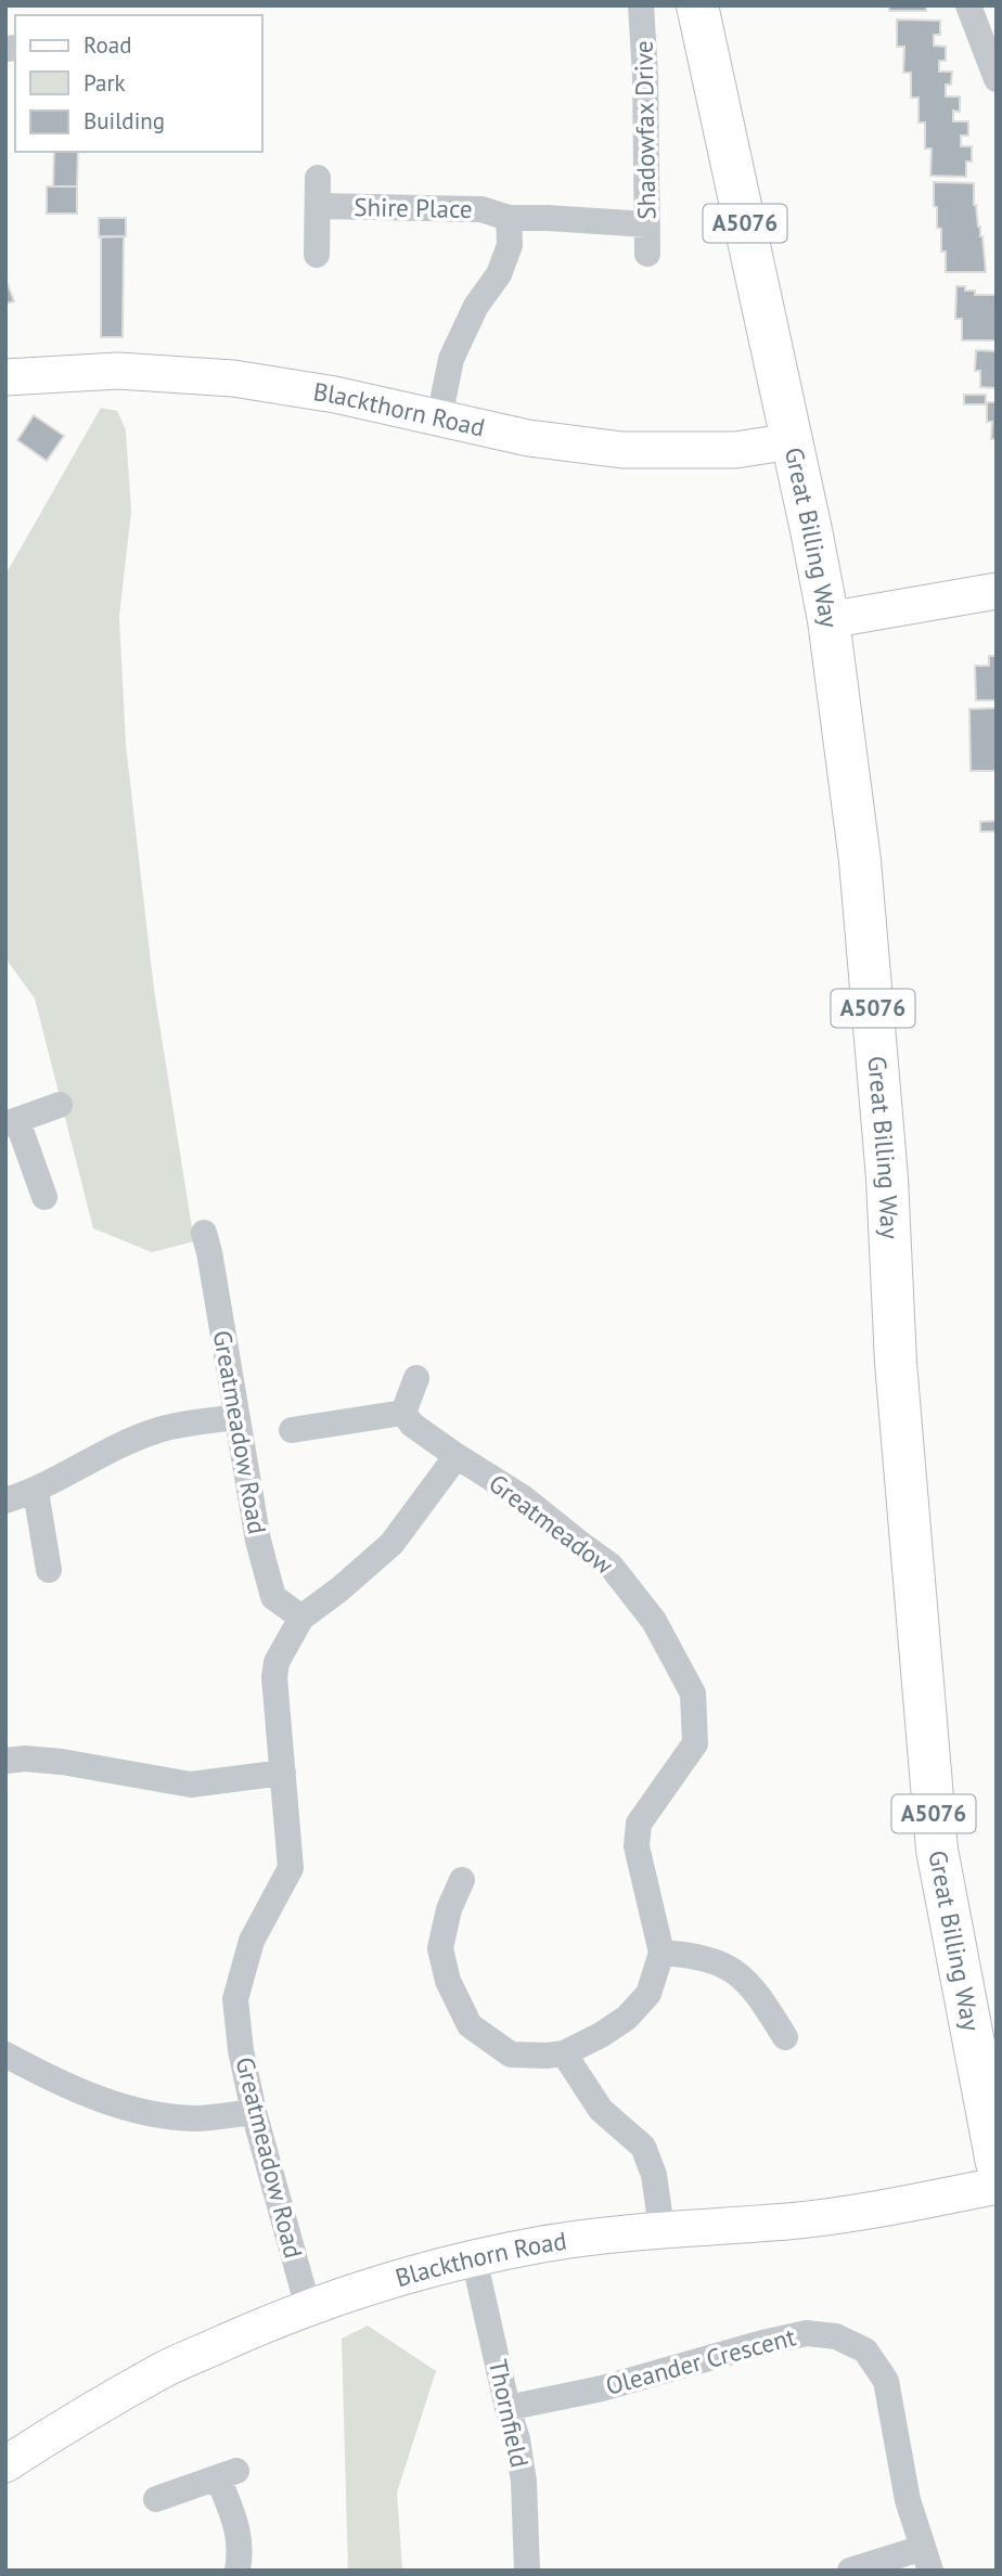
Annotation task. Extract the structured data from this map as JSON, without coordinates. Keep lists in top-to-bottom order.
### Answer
{
  "streets": {
    "main road": ["A5076", "Great Billing Way"],
    "street": [
      "Shadowfax Drive",
      "Shire Place",
      "Blackthorn Road",
      "Greatmeadow Road",
      "Greatmeadow",
      "Oleander Crescent",
      "Thornfield"
    ]
  },
  "crossings": [
    ["Shadowfax Drive", "Shire Place"],
    ["Shire Place", "Blackthorn Road"],
    ["Blackthorn Road", "Great Billing Way"],
    ["Blackthorn Road", "Greatmeadow Road"],
    ["Blackthorn Road", "Thornfield"],
    ["Greatmeadow Road", "Greatmeadow"],
    ["Oleander Crescent", "Thornfield"]
  ],
  "legend": ["Road", "Park", "Building"]
}
